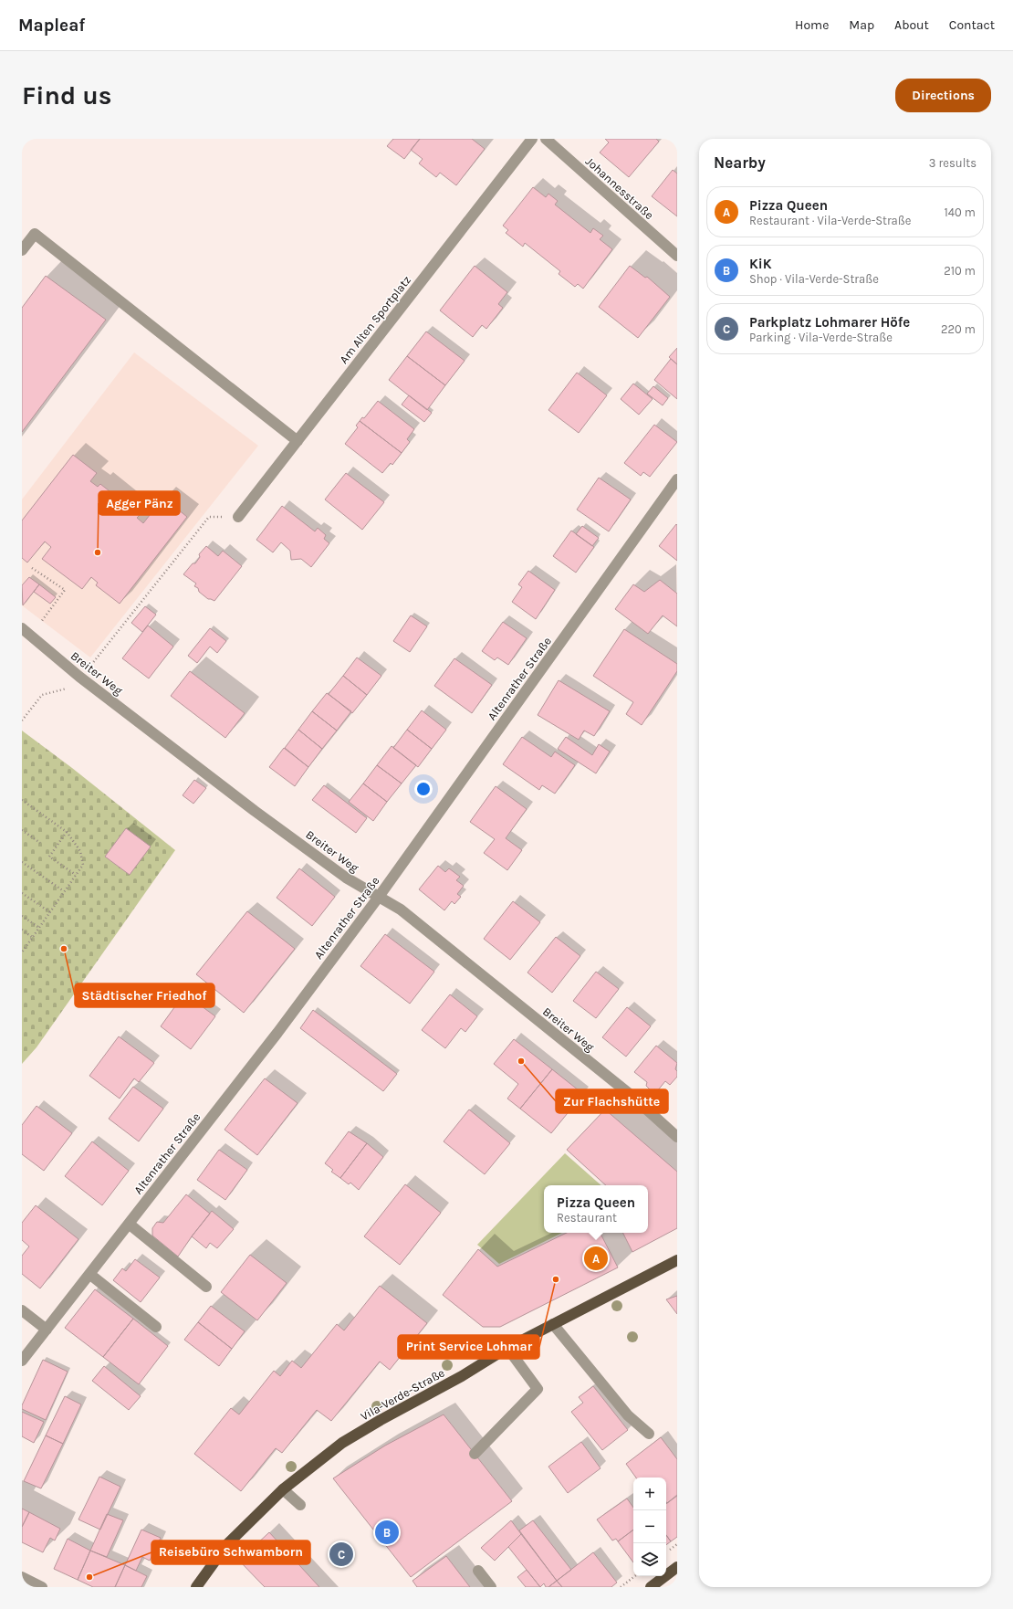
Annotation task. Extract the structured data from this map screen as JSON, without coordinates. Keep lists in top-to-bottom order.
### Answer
{
  "streets": {
    "main road": ["Vila-Verde-Straße"],
    "street": [
      "Johannesstraße",
      "Am Alten Sportplatz",
      "Breiter Weg",
      "Altenrather Straße"
    ]
  },
  "crossings": [
    ["Breiter Weg", "Altenrather Straße"]
  ],
  "places": [
    "Agger Pänz",
    "Städtischer Friedhof",
    "Zur Flachshütte",
    "Print Service Lohmar",
    "Reisebüro Schwamborn"
  ],
  "page": {
    "header": "Mapleaf",
    "nav": [
      "Home",
      "Map",
      "About",
      "Contact"
    ],
    "buttons": "Directions",
    "title": "Find us",
    "heading": ["Nearby", "3 results"],
    "list": [
      {
        "mark": "A",
        "name": "Pizza Queen",
        "note": "Restaurant · Vila-Verde-Straße",
        "value": "140 m"
      },
      {
        "mark": "B",
        "name": "KiK",
        "note": "Shop · Vila-Verde-Straße",
        "value": "210 m"
      },
      {
        "mark": "C",
        "name": "Parkplatz Lohmarer Höfe",
        "note": "Parking · Vila-Verde-Straße",
        "value": "220 m"
      }
    ],
    "popup": ["Pizza Queen", "Restaurant"],
    "pins": ["A", "B", "C"],
    "map_buttons": ["+", "−"]
  }
}
